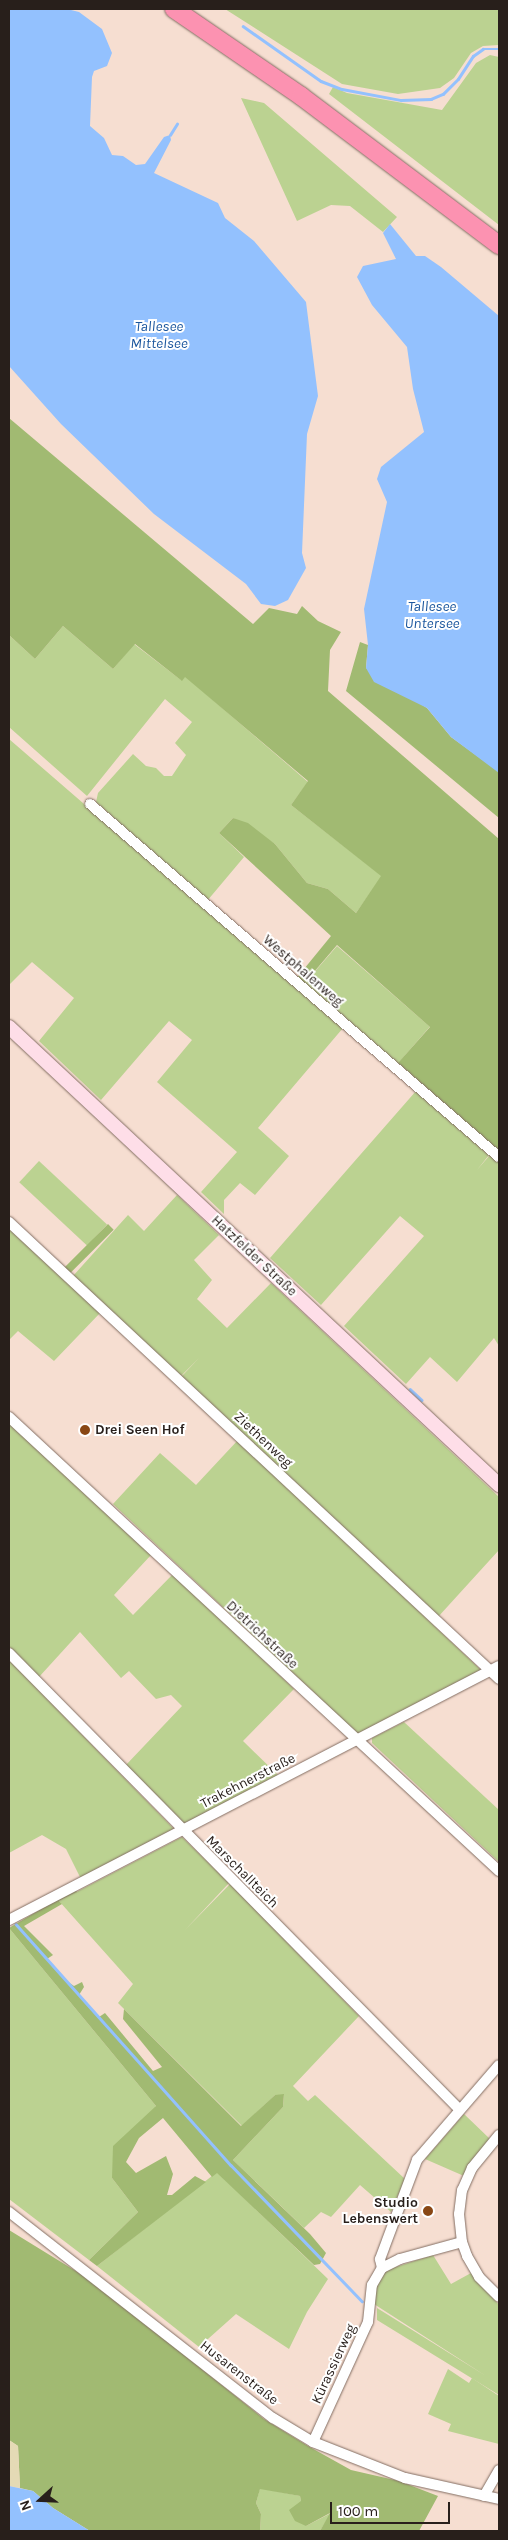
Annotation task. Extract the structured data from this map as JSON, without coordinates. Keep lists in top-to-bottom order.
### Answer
{
  "streets": {
    "street": [
      "Westphalenweg",
      "Hatzfelder Straße",
      "Ziethenweg",
      "Dietrichstraße",
      "Trakehnerstraße",
      "Marschallteich",
      "Kürassierweg",
      "Husarenstraße"
    ]
  },
  "crossings": [
    ["Ziethenweg", "Trakehnerstraße"],
    ["Dietrichstraße", "Trakehnerstraße"],
    ["Trakehnerstraße", "Marschallteich"],
    ["Marschallteich", "Kürassierweg"],
    ["Kürassierweg", "Husarenstraße"]
  ],
  "water": ["Tallesee Mittelsee", "Tallesee Untersee"],
  "places": ["Drei Seen Hof", "Studio Lebenswert"],
  "scale_bar": "100 m",
  "north": "left"
}
